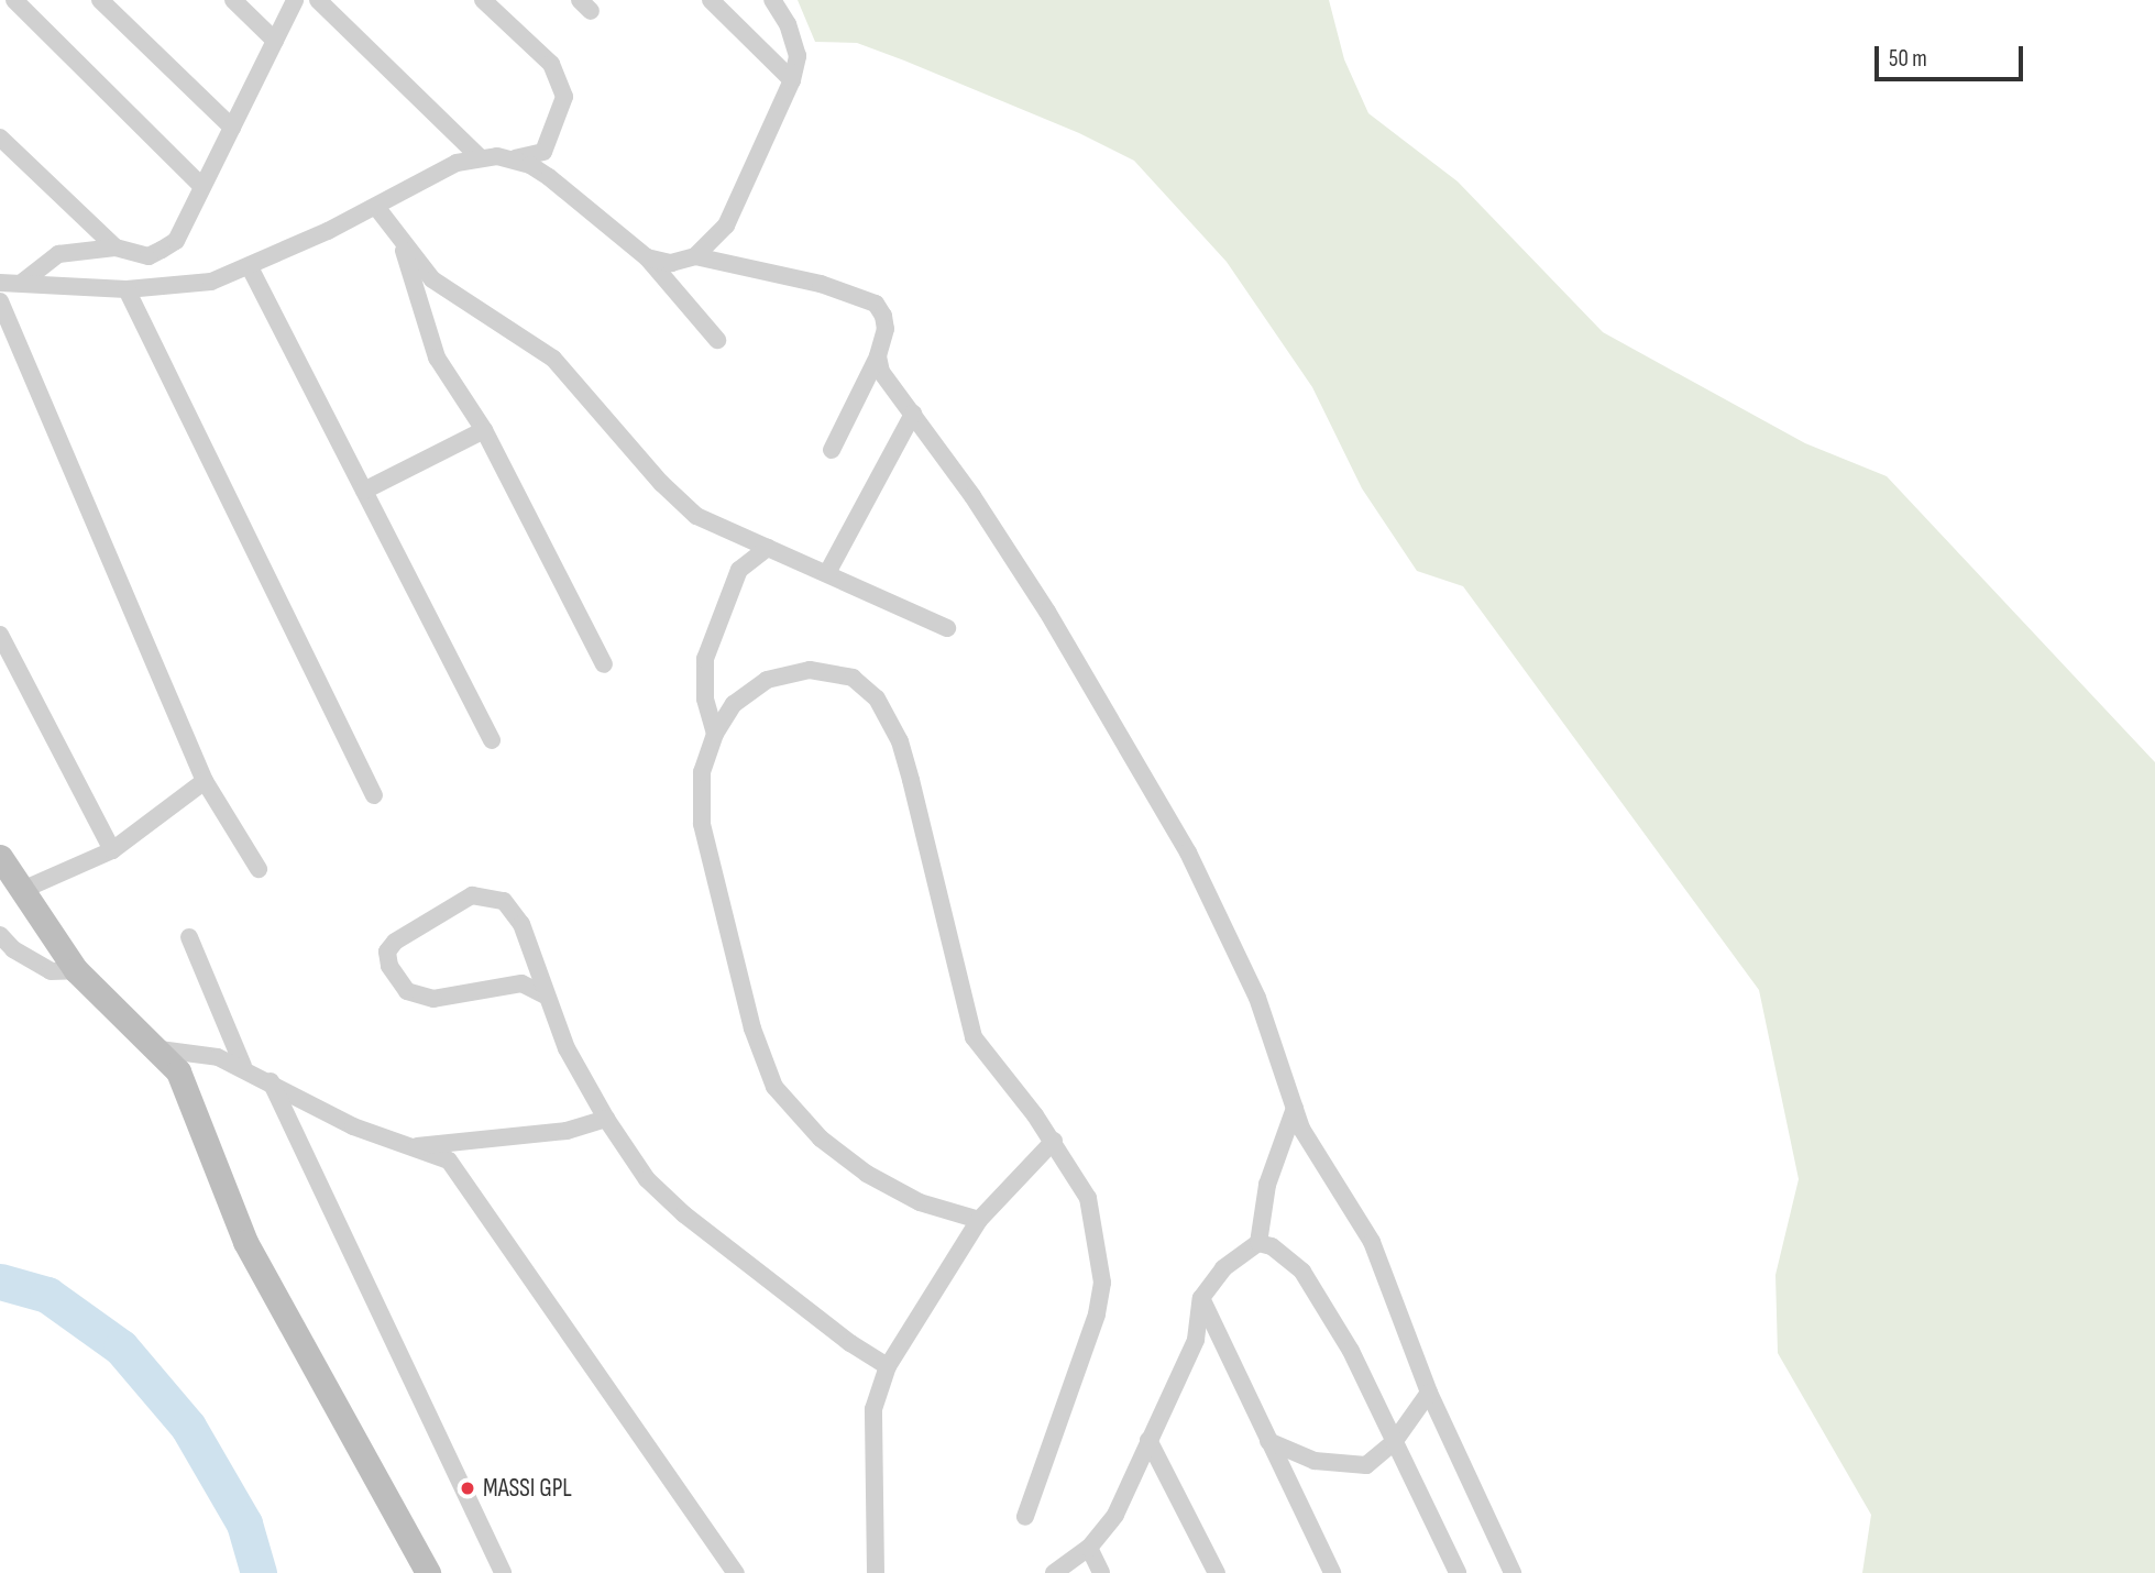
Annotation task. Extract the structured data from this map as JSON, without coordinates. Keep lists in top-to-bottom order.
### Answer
{
  "places": ["MASSI GPL"],
  "scale_bar": "50 m"
}
